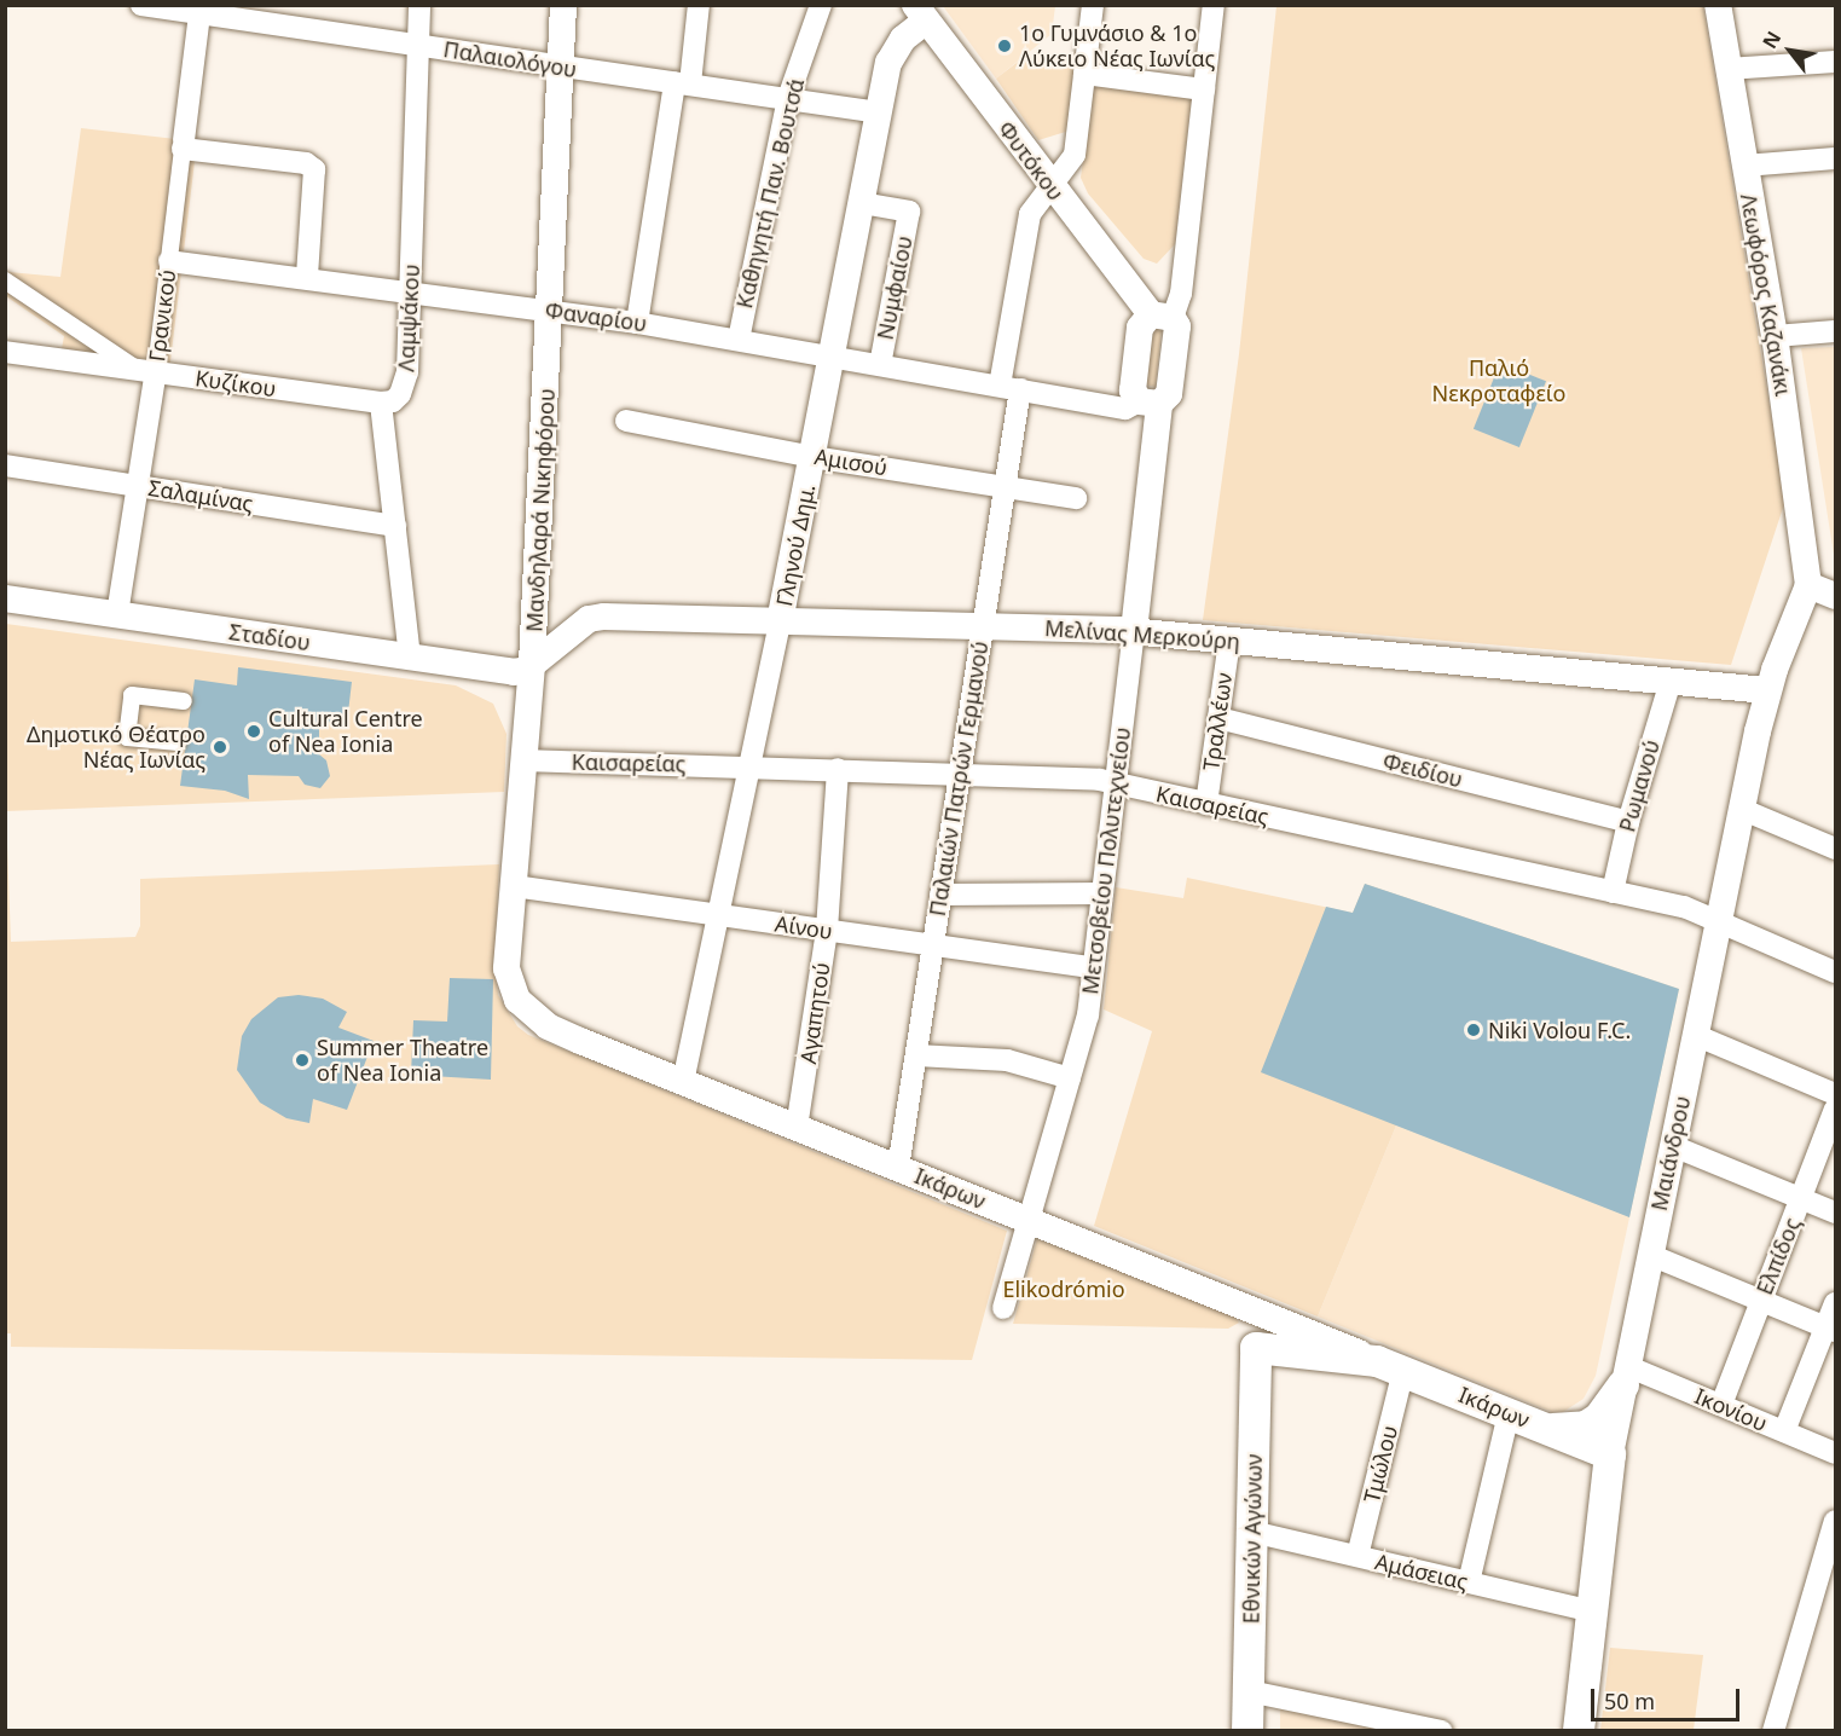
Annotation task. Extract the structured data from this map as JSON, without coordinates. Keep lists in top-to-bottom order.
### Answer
{
  "streets": {
    "main road": ["Μαιάνδρου", "Ικάρων", "Εθνικών Αγώνων"],
    "street": [
      "Παλαιολόγου",
      "Φυτόκου",
      "Καθηγητή Παν. Βουτσά",
      "Νυμφαίου",
      "Λεωφόρος Καζανάκι",
      "Γρανικού",
      "Φαναρίου",
      "Λαμψάκου",
      "Κυζίκου",
      "Αμισού",
      "Σαλαμίνας",
      "Μανδηλαρά Νικηφόρου",
      "Γληνού Δημ.",
      "Μελίνας Μερκούρη",
      "Σταδίου",
      "Τραλλέων",
      "Καισαρείας",
      "Φειδίου",
      "Παλαιών Πατρών Γερμανού",
      "Ρωμανού",
      "Μετσοβείου Πολυτεχνείου",
      "Αίνου",
      "Αγαπητού",
      "Ελπίδος",
      "Ικονίου",
      "Τμώλου",
      "Αμάσειας"
    ]
  },
  "crossings": [
    ["Παλαιολόγου", "Καθηγητή Παν. Βουτσά"],
    ["Παλαιολόγου", "Γρανικού"],
    ["Παλαιολόγου", "Λαμψάκου"],
    ["Παλαιολόγου", "Μανδηλαρά Νικηφόρου"],
    ["Παλαιολόγου", "Γληνού Δημ."],
    ["Φυτόκου", "Γληνού Δημ."],
    ["Φυτόκου", "Παλαιών Πατρών Γερμανού"],
    ["Καθηγητή Παν. Βουτσά", "Φαναρίου"],
    ["Νυμφαίου", "Φαναρίου"],
    ["Νυμφαίου", "Γληνού Δημ."],
    ["Λεωφόρος Καζανάκι", "Μαιάνδρου"],
    ["Γρανικού", "Φαναρίου"],
    ["Γρανικού", "Κυζίκου"],
    ["Γρανικού", "Σαλαμίνας"],
    ["Γρανικού", "Σταδίου"],
    ["Φαναρίου", "Λαμψάκου"],
    ["Φαναρίου", "Μανδηλαρά Νικηφόρου"],
    ["Φαναρίου", "Γληνού Δημ."],
    ["Φαναρίου", "Παλαιών Πατρών Γερμανού"],
    ["Φαναρίου", "Μετσοβείου Πολυτεχνείου"],
    ["Λαμψάκου", "Κυζίκου"],
    ["Αμισού", "Γληνού Δημ."],
    ["Αμισού", "Παλαιών Πατρών Γερμανού"],
    ["Μανδηλαρά Νικηφόρου", "Μελίνας Μερκούρη"],
    ["Μανδηλαρά Νικηφόρου", "Σταδίου"],
    ["Μανδηλαρά Νικηφόρου", "Καισαρείας"],
    ["Μανδηλαρά Νικηφόρου", "Αίνου"],
    ["Μανδηλαρά Νικηφόρου", "Ικάρων"],
    ["Γληνού Δημ.", "Μελίνας Μερκούρη"],
    ["Γληνού Δημ.", "Καισαρείας"],
    ["Γληνού Δημ.", "Αίνου"],
    ["Γληνού Δημ.", "Ικάρων"],
    ["Μελίνας Μερκούρη", "Σταδίου"],
    ["Μελίνας Μερκούρη", "Τραλλέων"],
    ["Μελίνας Μερκούρη", "Παλαιών Πατρών Γερμανού"],
    ["Μελίνας Μερκούρη", "Ρωμανού"],
    ["Μελίνας Μερκούρη", "Μετσοβείου Πολυτεχνείου"],
    ["Μελίνας Μερκούρη", "Μαιάνδρου"],
    ["Τραλλέων", "Καισαρείας"],
    ["Τραλλέων", "Φειδίου"],
    ["Καισαρείας", "Παλαιών Πατρών Γερμανού"],
    ["Καισαρείας", "Ρωμανού"],
    ["Καισαρείας", "Μετσοβείου Πολυτεχνείου"],
    ["Καισαρείας", "Αγαπητού"],
    ["Καισαρείας", "Μαιάνδρου"],
    ["Φειδίου", "Ρωμανού"],
    ["Παλαιών Πατρών Γερμανού", "Αίνου"],
    ["Παλαιών Πατρών Γερμανού", "Ικάρων"],
    ["Μετσοβείου Πολυτεχνείου", "Αίνου"],
    ["Μετσοβείου Πολυτεχνείου", "Ικάρων"],
    ["Αίνου", "Αγαπητού"],
    ["Αγαπητού", "Ικάρων"],
    ["Μαιάνδρου", "Ικάρων"],
    ["Μαιάνδρου", "Ικονίου"],
    ["Μαιάνδρου", "Αμάσειας"],
    ["Ικάρων", "Τμώλου"],
    ["Ικάρων", "Εθνικών Αγώνων"],
    ["Ελπίδος", "Ικονίου"],
    ["Τμώλου", "Αμάσειας"],
    ["Εθνικών Αγώνων", "Αμάσειας"]
  ],
  "parks": ["Παλιό Νεκροταφείο", "Elikodrómio"],
  "places": [
    "1ο Γυμνάσιο & 1ο Λύκειο Νέας Ιωνίας",
    "Cultural Centre of Nea Ionia",
    "Δημοτικό Θέατρο Νέας Ιωνίας",
    "Niki Volou F.C.",
    "Summer Theatre of Nea Ionia"
  ],
  "scale_bar": "50 m",
  "north": "top left"
}
